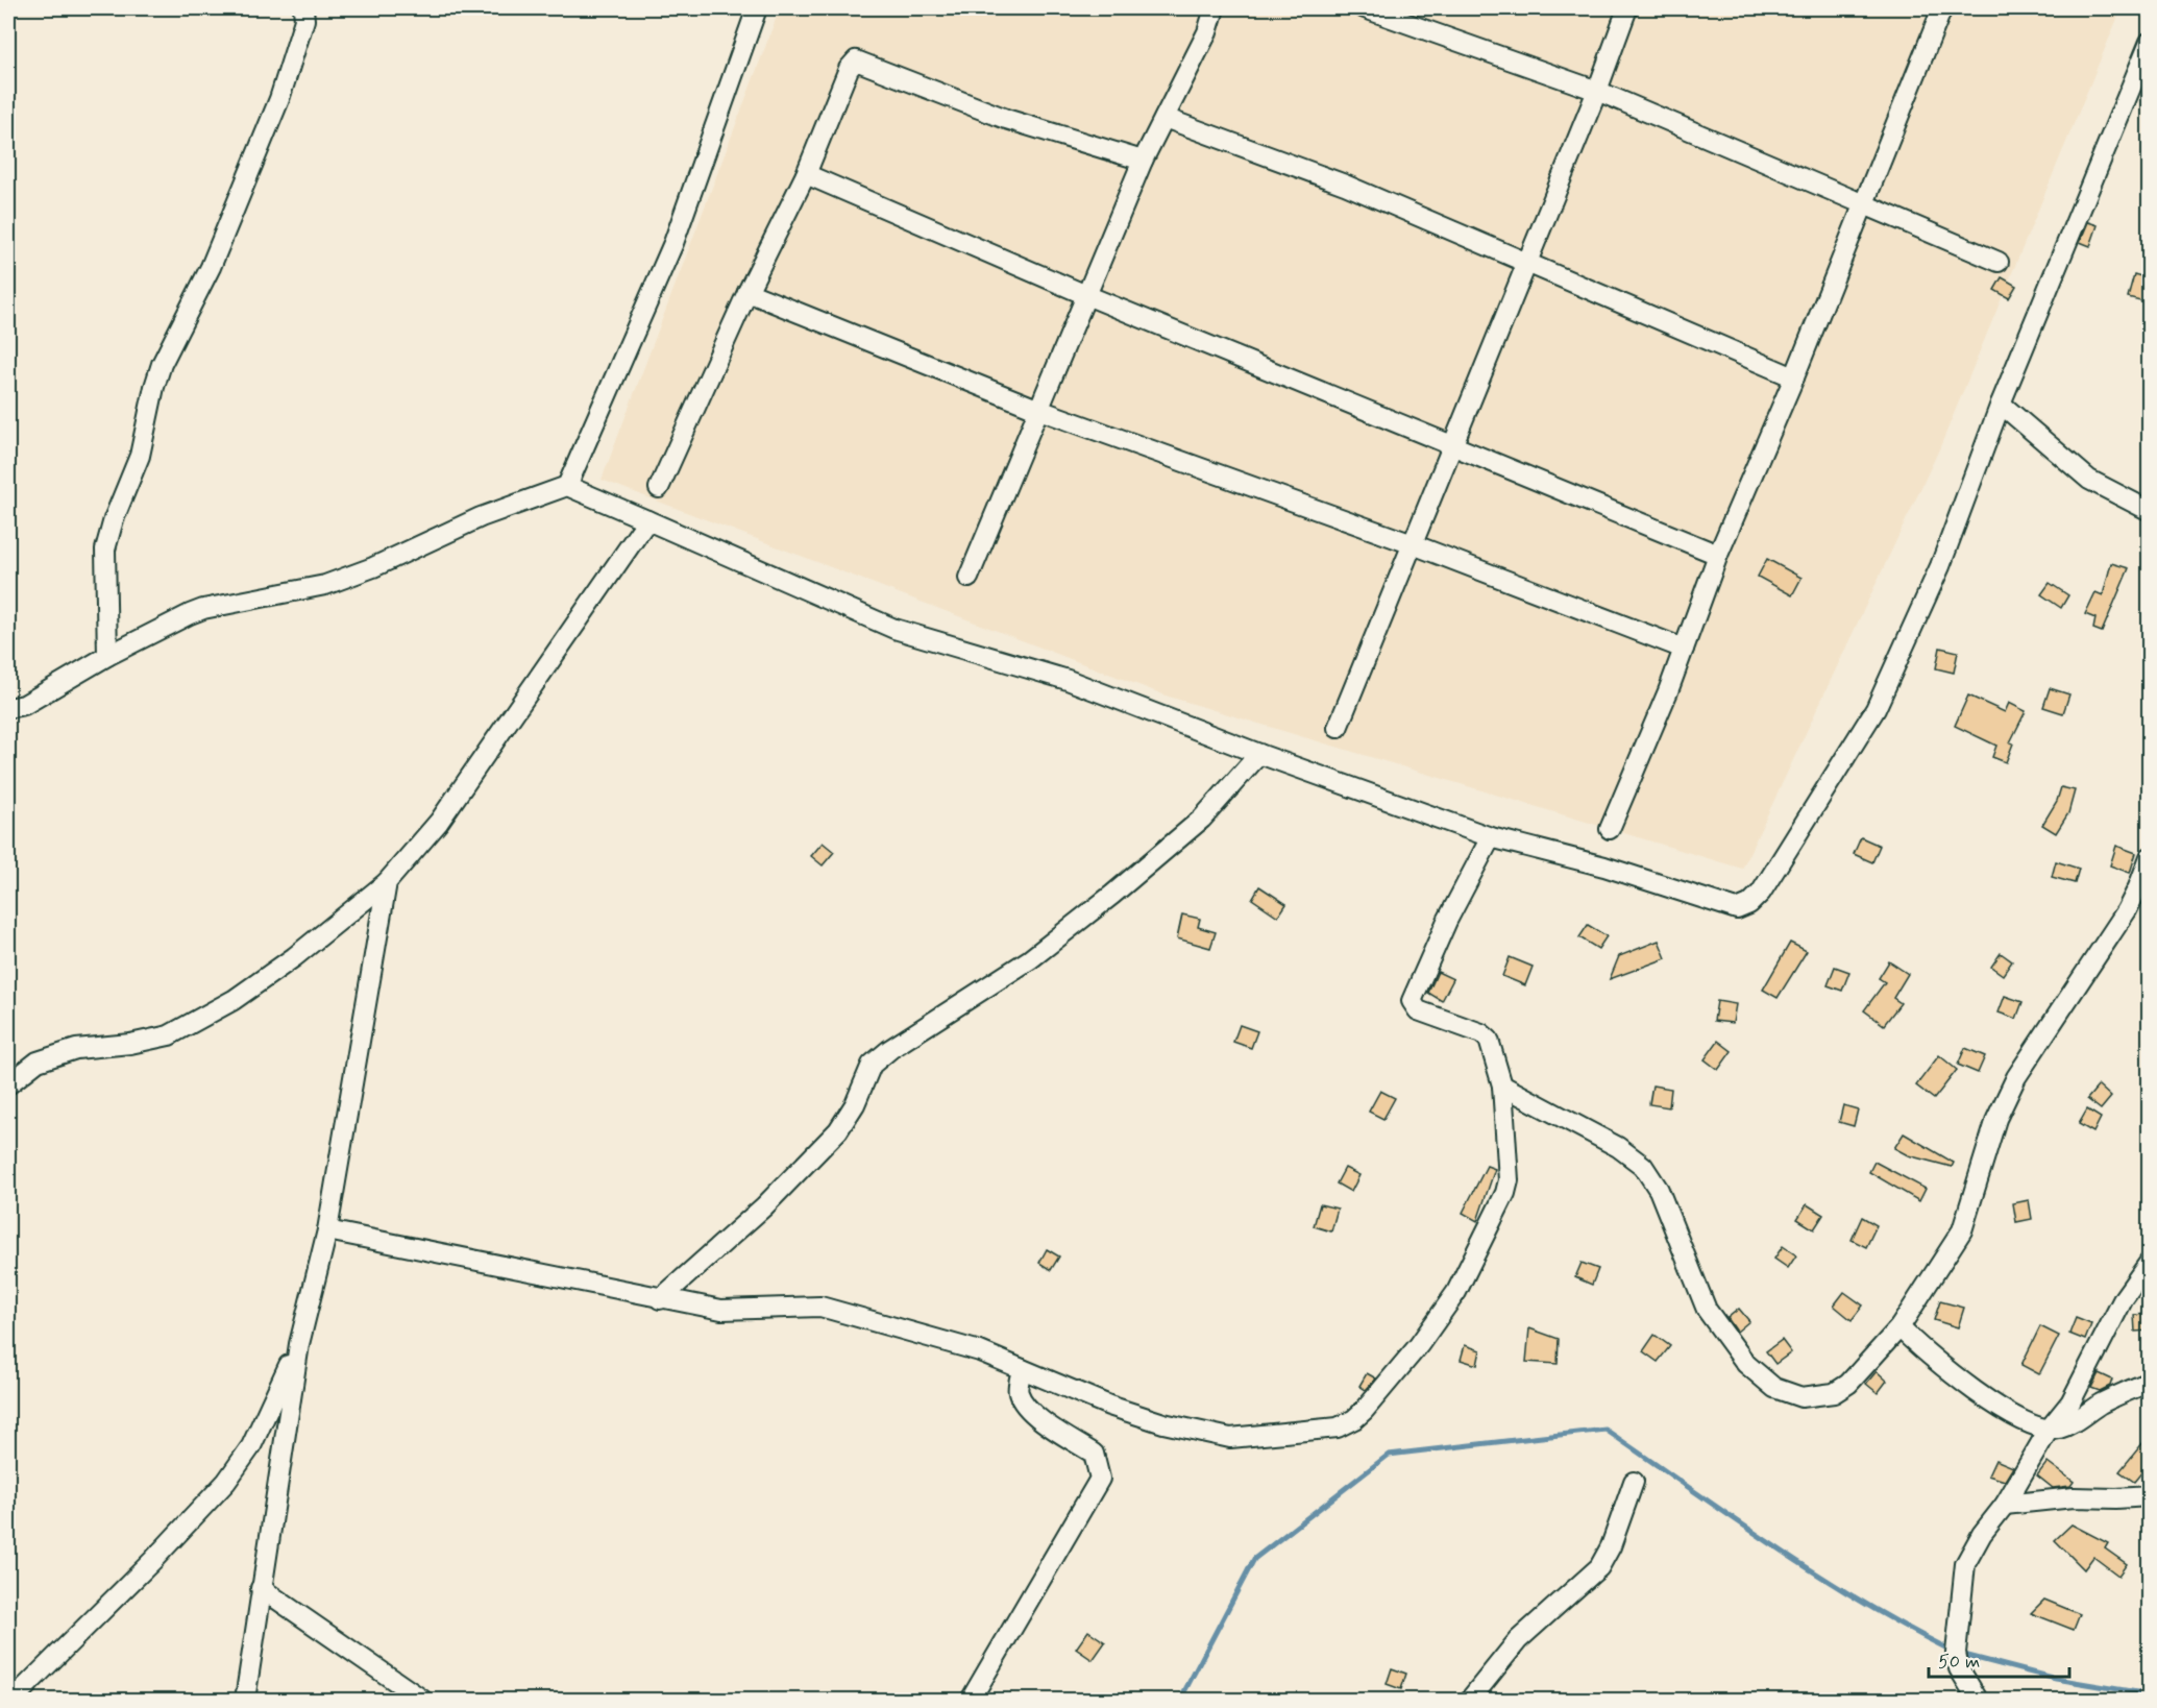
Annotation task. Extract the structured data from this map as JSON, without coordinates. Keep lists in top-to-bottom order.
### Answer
{
  "scale_bar": "50 m"
}
